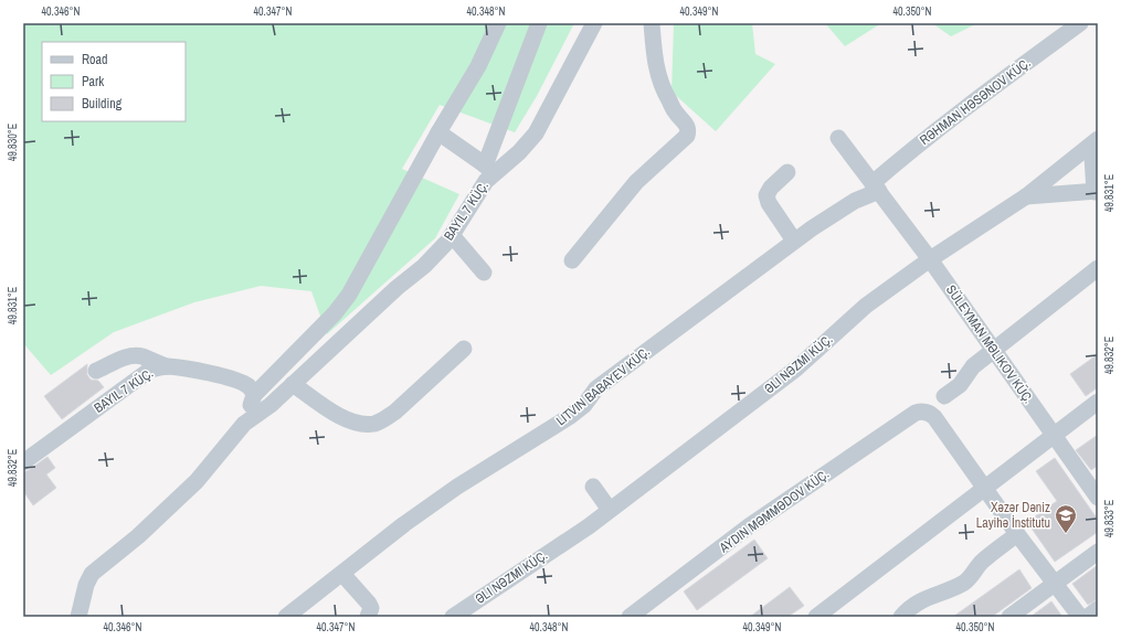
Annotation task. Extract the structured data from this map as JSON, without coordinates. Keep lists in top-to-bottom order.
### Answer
{
  "streets": {
    "street": [
      "RƏHMAN HƏSƏNOV KÜÇ.",
      "SÜLEYMAN MƏLIKOV KÜÇ.",
      "ƏLI NƏZMI KÜÇ.",
      "LITVIN BABAYEV KÜÇ."
    ]
  },
  "crossings": [
    ["RƏHMAN HƏSƏNOV KÜÇ.", "SÜLEYMAN MƏLIKOV KÜÇ."],
    ["RƏHMAN HƏSƏNOV KÜÇ.", "LITVIN BABAYEV KÜÇ."],
    ["SÜLEYMAN MƏLIKOV KÜÇ.", "ƏLI NƏZMI KÜÇ."],
    ["SÜLEYMAN MƏLIKOV KÜÇ.", "LITVIN BABAYEV KÜÇ."]
  ],
  "places": {
    "school or university": ["Xəzər Dəniz Layihə İnstitutu"]
  },
  "legend": ["Road", "Park", "Building"],
  "coordinates": [
    "40.346°N",
    "40.347°N",
    "40.348°N",
    "40.349°N",
    "40.350°N",
    "49.830°E",
    "49.831°E",
    "49.832°E",
    "49.833°E"
  ]
}
